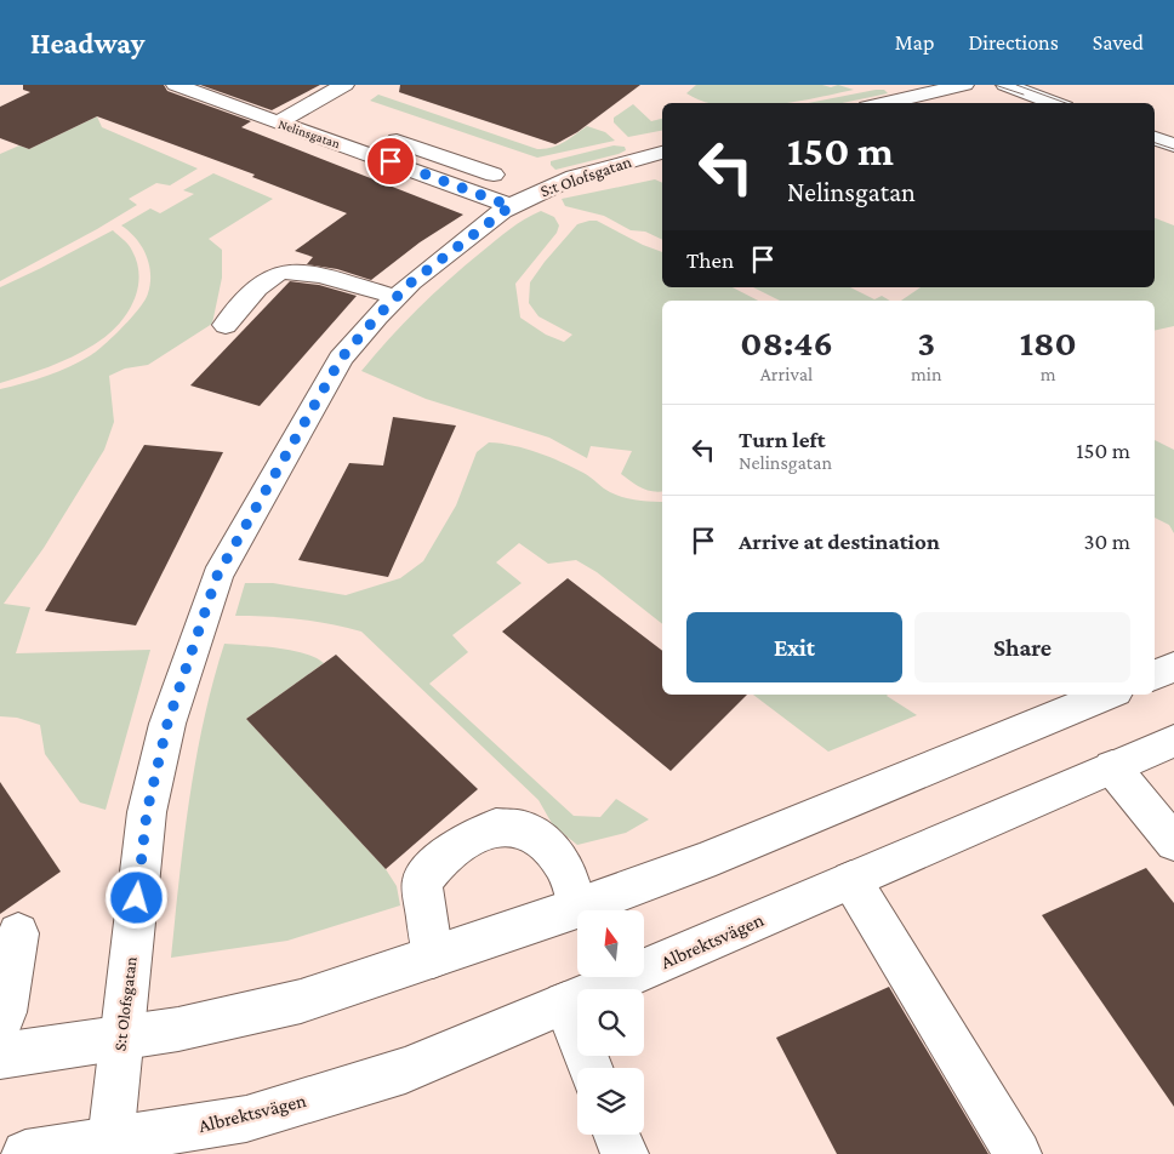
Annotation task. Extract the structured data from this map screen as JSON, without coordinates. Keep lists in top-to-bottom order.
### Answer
{
  "streets": {
    "street": ["Nelinsgatan", "S:t Olofsgatan", "Albrektsvägen"]
  },
  "crossings": [
    ["Nelinsgatan", "S:t Olofsgatan"],
    ["S:t Olofsgatan", "Albrektsvägen"]
  ],
  "north": "top",
  "page": {
    "header": "Headway",
    "nav": ["Map", "Directions", "Saved"],
    "turn": ["150 m", "Nelinsgatan"],
    "then": "Then",
    "eta": [
      "08:46",
      "Arrival",
      "3",
      "min",
      "180",
      "m"
    ],
    "list": [
      {
        "name": "Turn left",
        "note": "Nelinsgatan",
        "value": "150 m"
      },
      {
        "name": "Arrive at destination",
        "value": "30 m"
      }
    ],
    "buttons": ["Exit", "Share"]
  }
}
